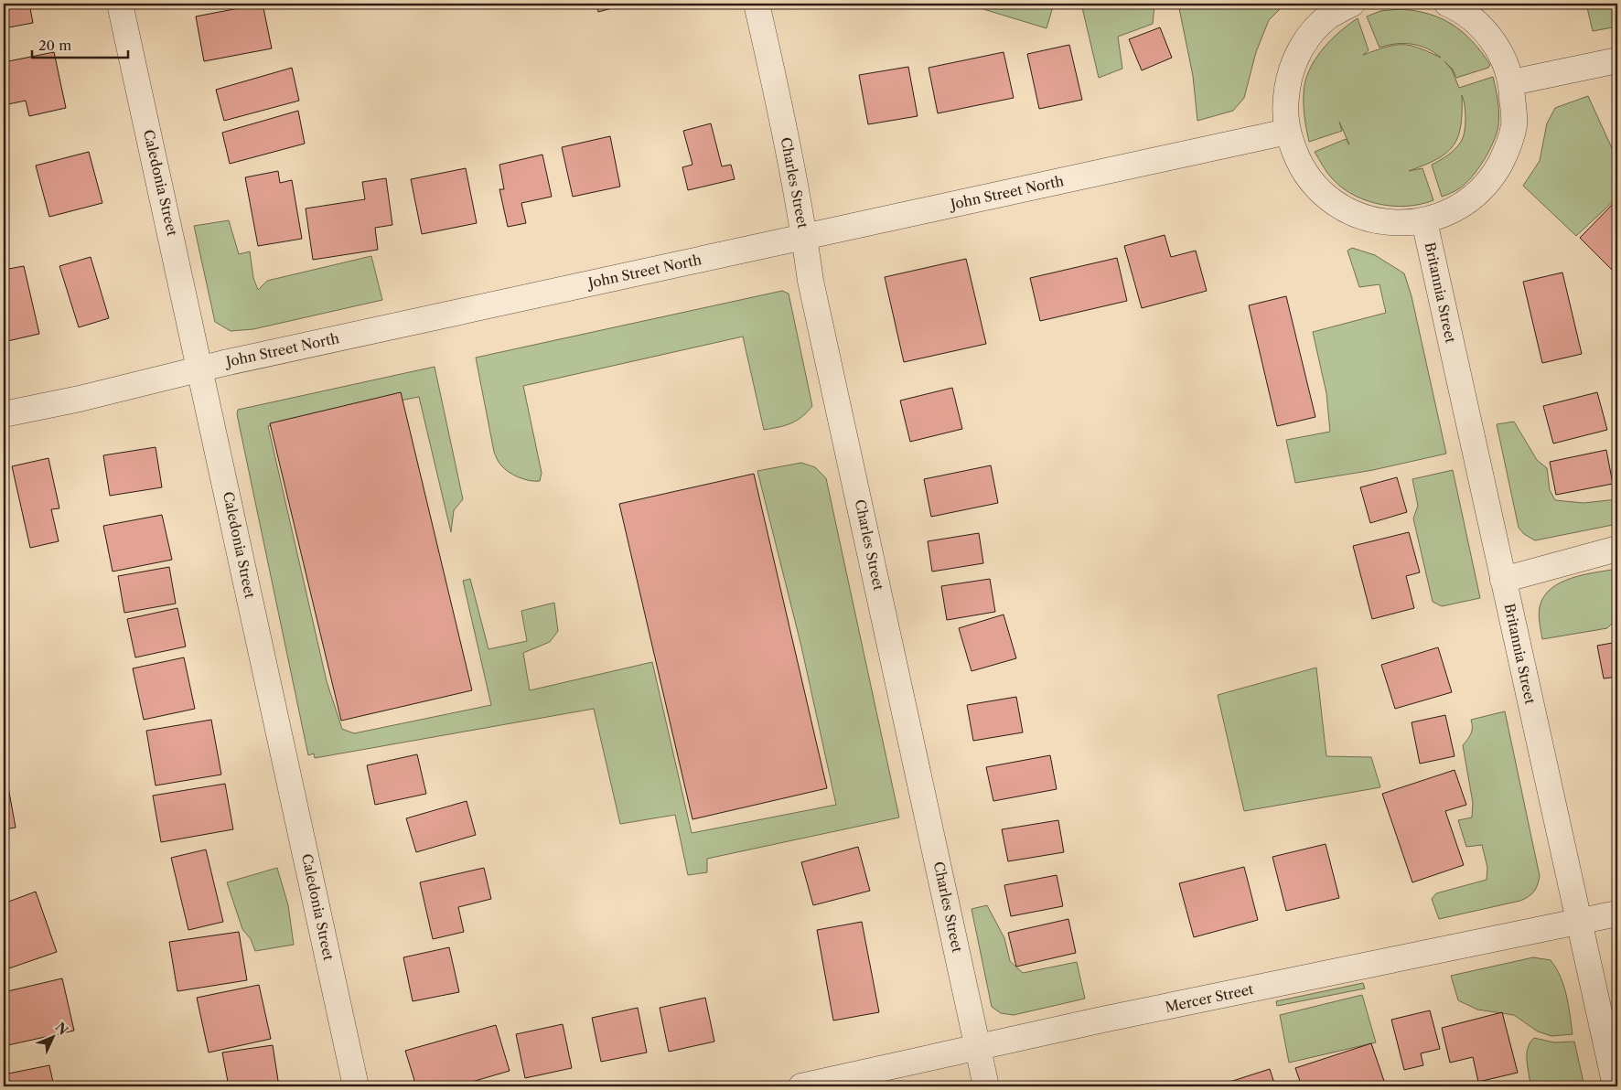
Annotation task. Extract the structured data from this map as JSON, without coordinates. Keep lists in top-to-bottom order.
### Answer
{
  "streets": {
    "street": [
      "Caledonia Street",
      "Charles Street",
      "John Street North",
      "Britannia Street",
      "Mercer Street"
    ]
  },
  "crossings": [
    ["Caledonia Street", "John Street North"],
    ["Charles Street", "John Street North"],
    ["Charles Street", "Mercer Street"],
    ["Britannia Street", "Mercer Street"]
  ],
  "scale_bar": "20 m",
  "north": "top right"
}
